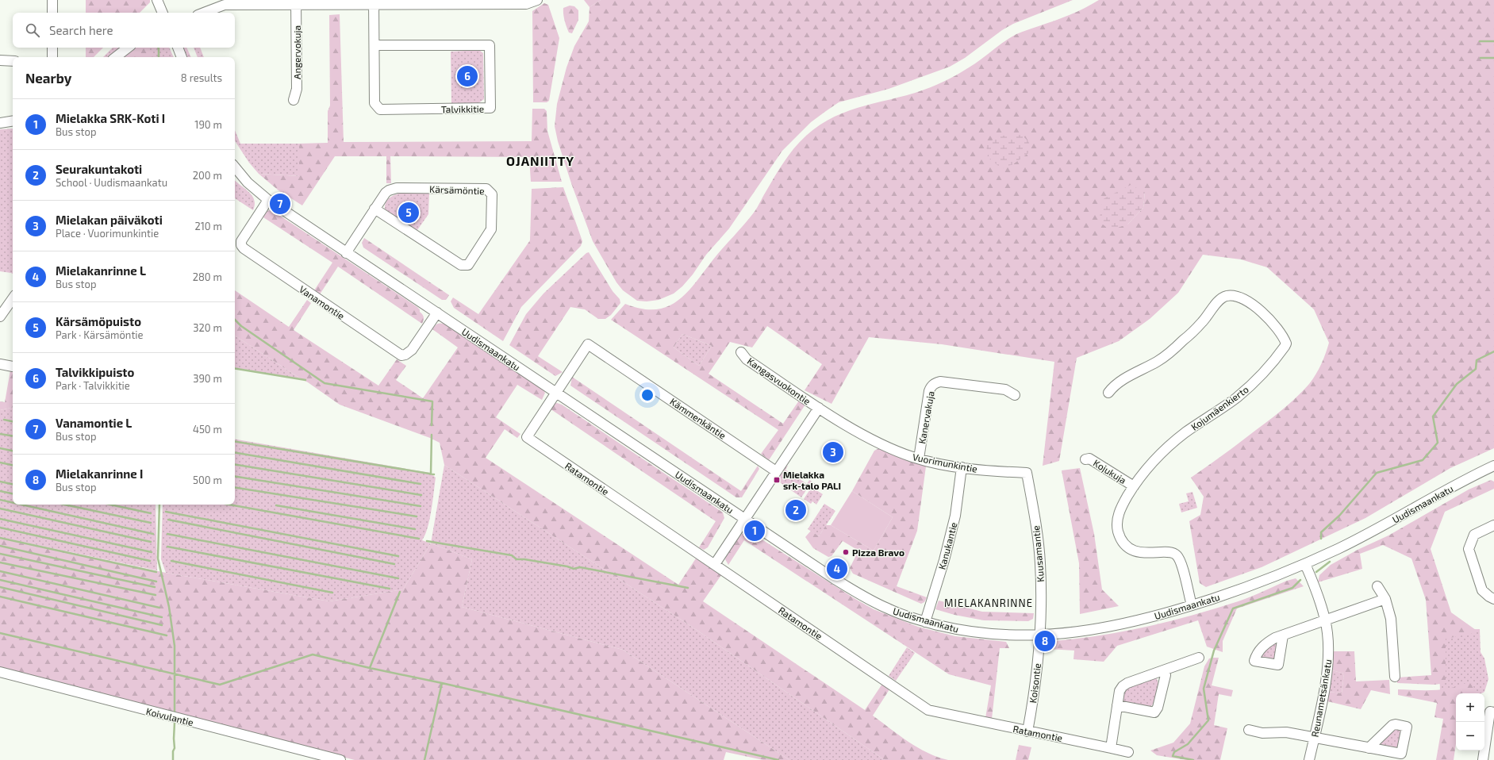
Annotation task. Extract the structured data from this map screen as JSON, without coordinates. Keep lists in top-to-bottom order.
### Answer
{
  "streets": {
    "street": [
      "Angervokuja",
      "Talvikkitie",
      "Kärsämöntie",
      "Vanamontie",
      "Uudismaankatu",
      "Kangasvuokontie",
      "Kojumäenkierto",
      "Kanervakuja",
      "Kämmenkäntie",
      "Vuorimunkintie",
      "Kojukuja",
      "Ratamontie",
      "Kanukantie",
      "Kuusamantie",
      "Koisontie",
      "Reunametsänkatu",
      "Koivulantie"
    ]
  },
  "crossings": [
    ["Kärsämöntie", "Uudismaankatu"],
    ["Vanamontie", "Uudismaankatu"],
    ["Uudismaankatu", "Kojumäenkierto"],
    ["Uudismaankatu", "Kämmenkäntie"],
    ["Uudismaankatu", "Ratamontie"],
    ["Uudismaankatu", "Kanukantie"],
    ["Uudismaankatu", "Kuusamantie"],
    ["Uudismaankatu", "Koisontie"],
    ["Uudismaankatu", "Reunametsänkatu"],
    ["Kangasvuokontie", "Vuorimunkintie"],
    ["Kojumäenkierto", "Kojukuja"],
    ["Kanervakuja", "Vuorimunkintie"],
    ["Kämmenkäntie", "Ratamontie"],
    ["Vuorimunkintie", "Kanukantie"],
    ["Vuorimunkintie", "Kuusamantie"],
    ["Ratamontie", "Koisontie"],
    ["Kuusamantie", "Koisontie"]
  ],
  "districts": ["OJANIITTY", "MIELAKANRINNE"],
  "places": {
    "transit": ["Mielakka srk-talo PALI"],
    "other": ["Pizza Bravo"]
  },
  "page": {
    "search": "Search here",
    "heading": ["Nearby", "8 results"],
    "pins": [
      "6",
      "7",
      "5",
      "3",
      "2",
      "1",
      "4",
      "8"
    ],
    "list": [
      {
        "mark": "1",
        "name": "Mielakka SRK-Koti I",
        "note": "Bus stop",
        "value": "190 m"
      },
      {
        "mark": "2",
        "name": "Seurakuntakoti",
        "note": "School · Uudismaankatu",
        "value": "200 m"
      },
      {
        "mark": "3",
        "name": "Mielakan päiväkoti",
        "note": "Place · Vuorimunkintie",
        "value": "210 m"
      },
      {
        "mark": "4",
        "name": "Mielakanrinne L",
        "note": "Bus stop",
        "value": "280 m"
      },
      {
        "mark": "5",
        "name": "Kärsämöpuisto",
        "note": "Park · Kärsämöntie",
        "value": "320 m"
      },
      {
        "mark": "6",
        "name": "Talvikkipuisto",
        "note": "Park · Talvikkitie",
        "value": "390 m"
      },
      {
        "mark": "7",
        "name": "Vanamontie L",
        "note": "Bus stop",
        "value": "450 m"
      },
      {
        "mark": "8",
        "name": "Mielakanrinne I",
        "note": "Bus stop",
        "value": "500 m"
      }
    ],
    "map_buttons": ["+", "−"]
  }
}
